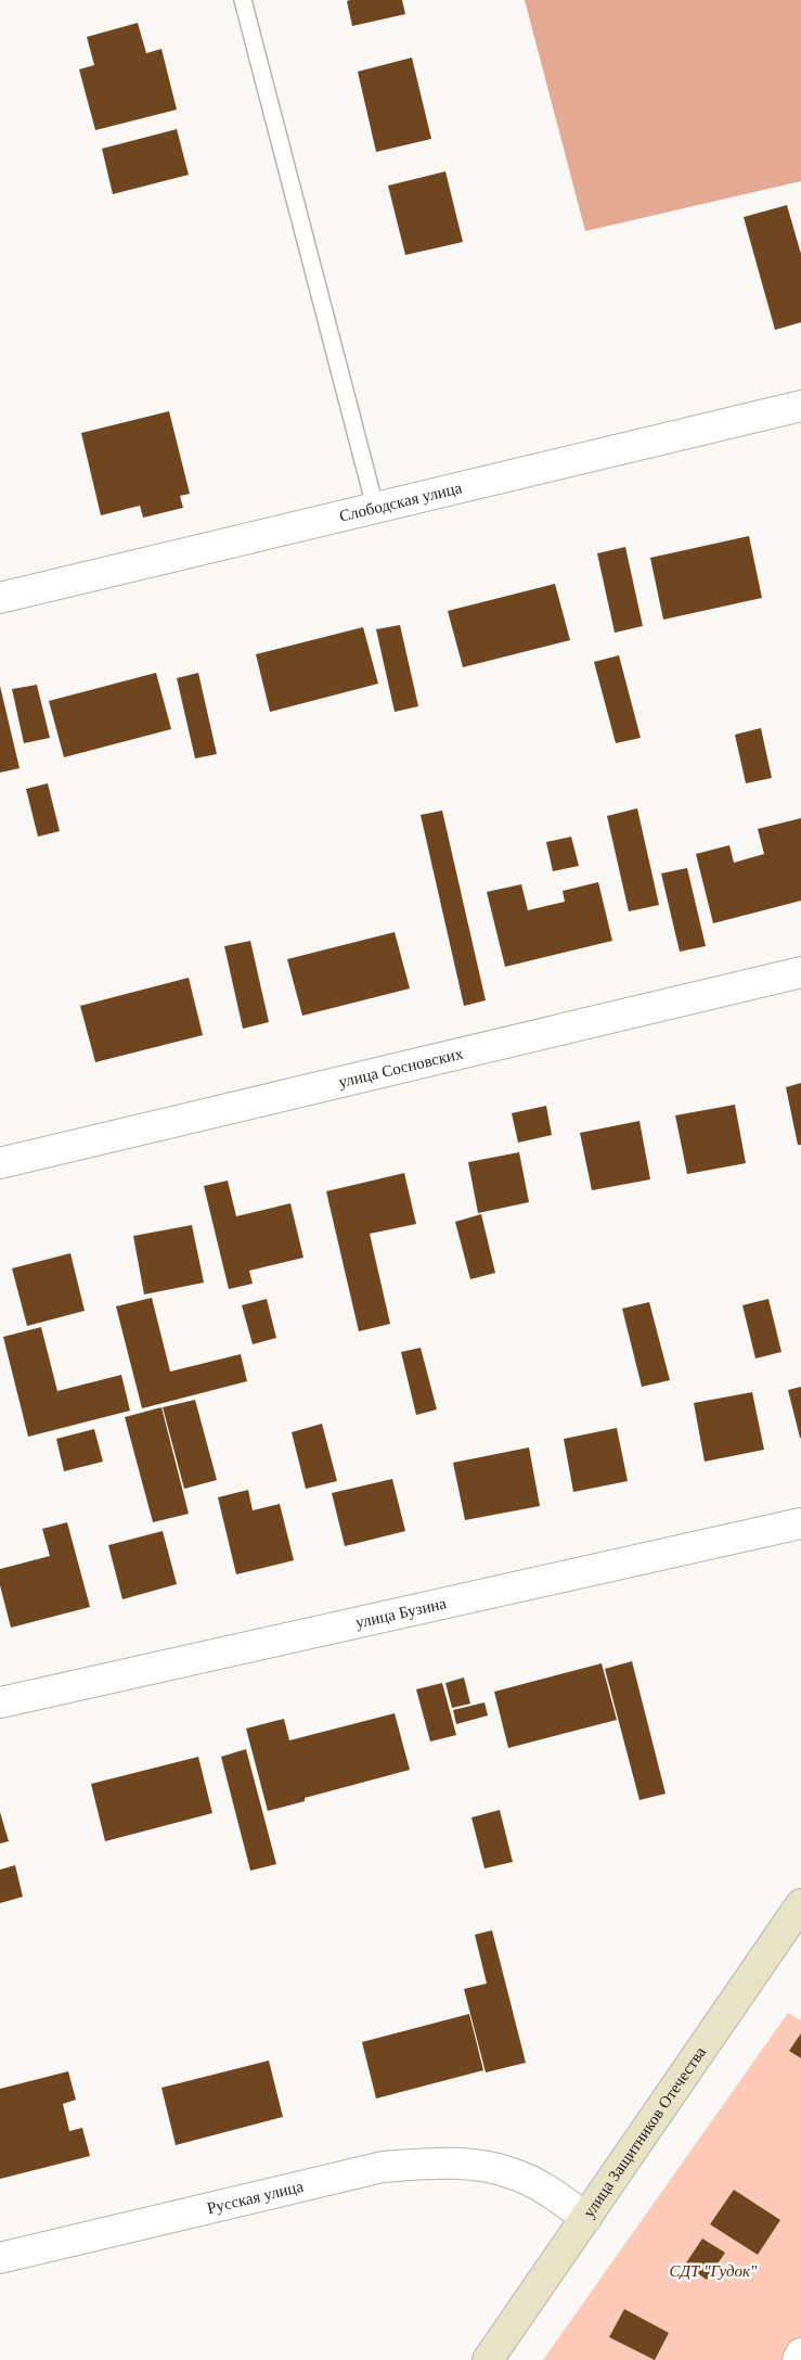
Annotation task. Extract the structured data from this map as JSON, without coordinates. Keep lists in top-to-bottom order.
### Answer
{
  "streets": {
    "main road": ["улица Защитников Отечества"],
    "street": [
      "Слободская улица",
      "улица Сосновских",
      "улица Бузина",
      "Русская улица"
    ]
  },
  "crossings": [
    ["улица Защитников Отечества", "Русская улица"]
  ],
  "parks": ["СДТ \"Гудок\""]
}
